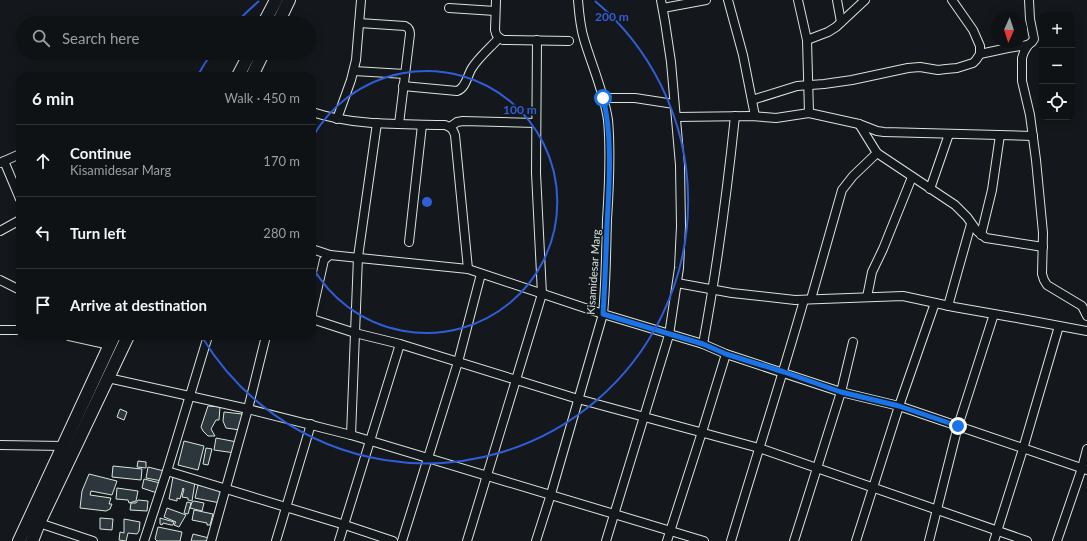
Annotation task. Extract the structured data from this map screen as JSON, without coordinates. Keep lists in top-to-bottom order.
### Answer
{
  "streets": {
    "street": ["Kisamidesar Marg"]
  },
  "north": "bottom",
  "page": {
    "map_buttons": ["+", "−"],
    "search": "Search here",
    "heading": ["6 min", "Walk · 450 m"],
    "list": [
      ["Continue", "Kisamidesar Marg", "170 m"],
      ["Turn left", "280 m"],
      "Arrive at destination"
    ]
  },
  "rings": ["200 m", "100 m"]
}
